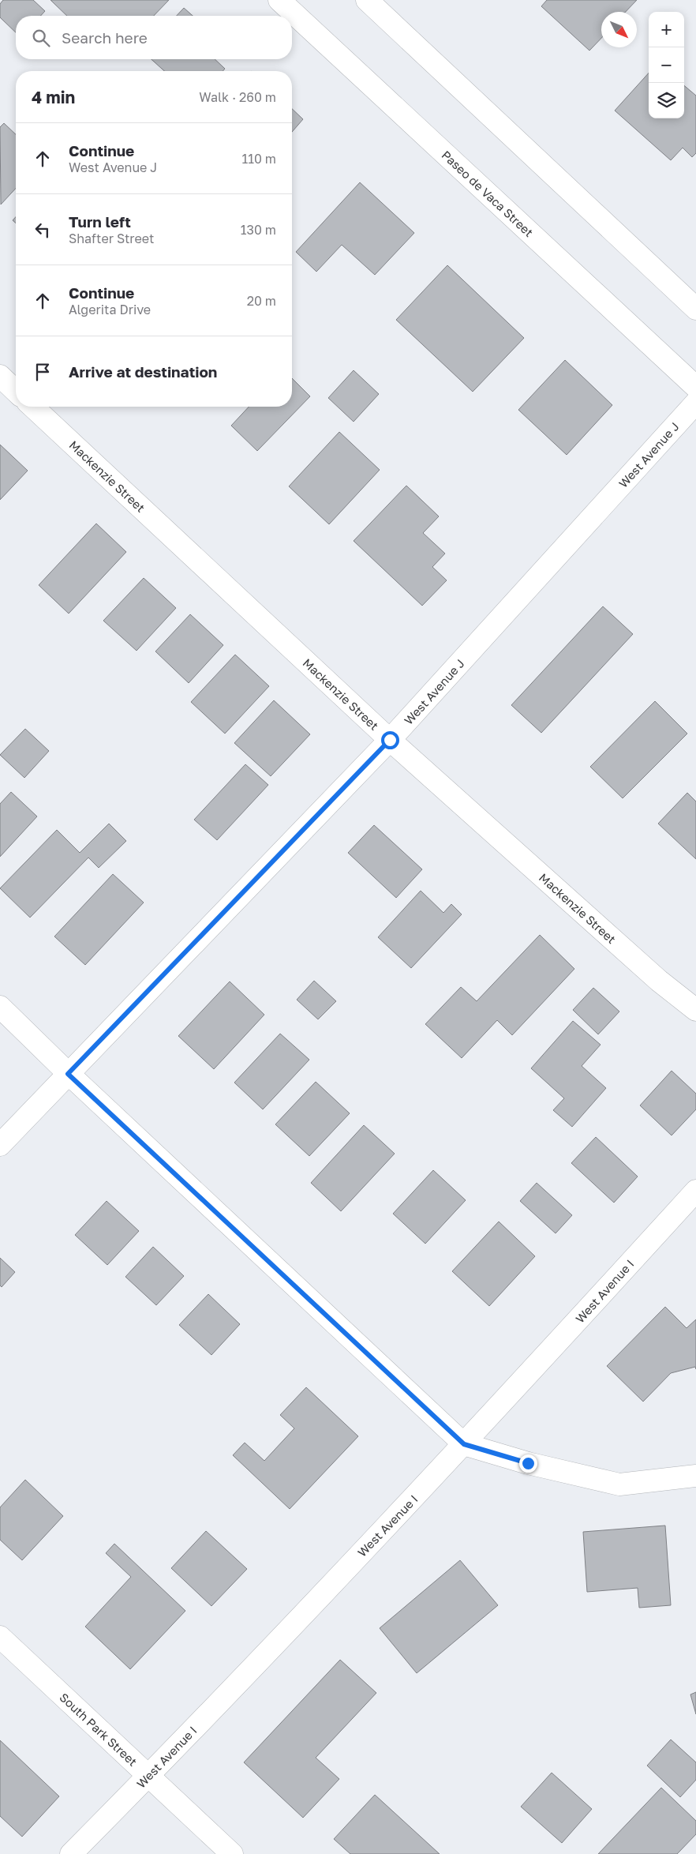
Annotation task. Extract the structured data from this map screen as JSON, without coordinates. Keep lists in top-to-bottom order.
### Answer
{
  "streets": {
    "street": [
      "Paseo de Vaca Street",
      "West Avenue J",
      "Mackenzie Street",
      "West Avenue I",
      "South Park Street"
    ]
  },
  "crossings": [
    ["West Avenue J", "Mackenzie Street"],
    ["West Avenue I", "South Park Street"]
  ],
  "north": "bottom right",
  "page": {
    "map_buttons": ["+", "−"],
    "search": "Search here",
    "heading": ["4 min", "Walk · 260 m"],
    "list": [
      ["Continue", "West Avenue J", "110 m"],
      ["Turn left", "Shafter Street", "130 m"],
      ["Continue", "Algerita Drive", "20 m"],
      "Arrive at destination"
    ]
  }
}
